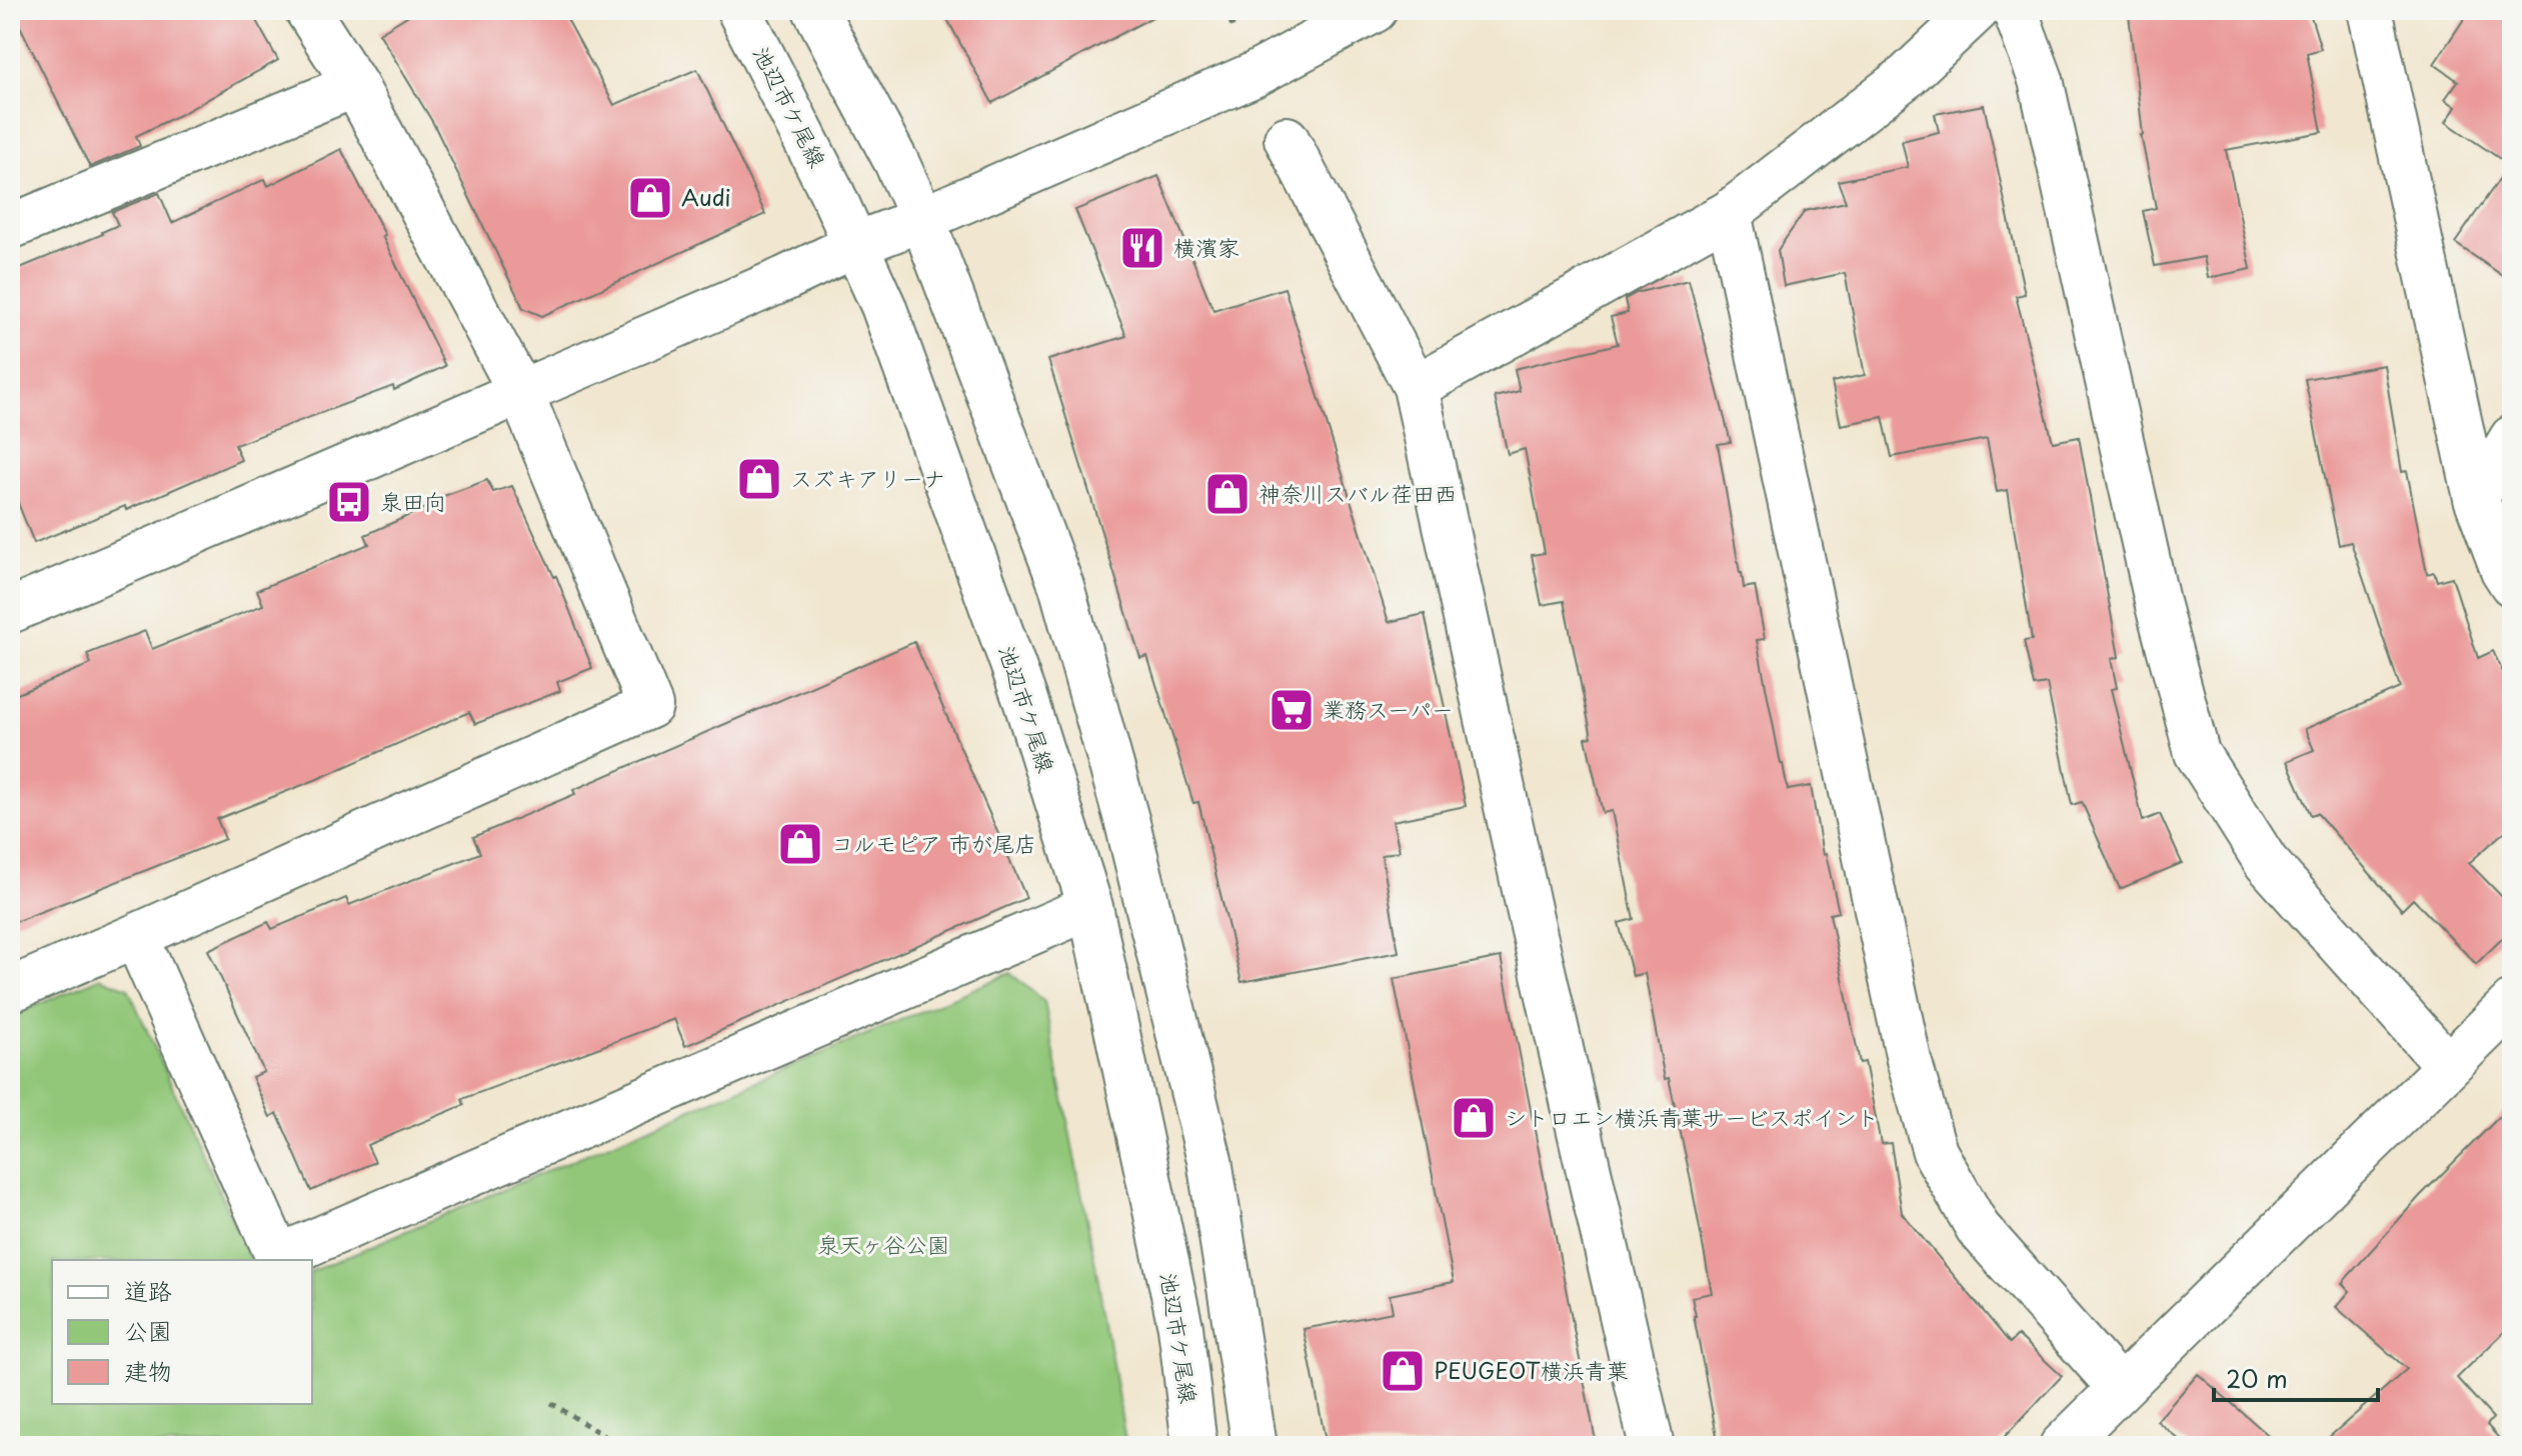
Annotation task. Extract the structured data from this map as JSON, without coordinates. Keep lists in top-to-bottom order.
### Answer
{
  "streets": {
    "street": ["池辺市ケ尾線"]
  },
  "parks": ["泉天ヶ谷公園"],
  "places": {
    "shop": [
      "Audi",
      "スズキアリーナ",
      "神奈川スバル荏田西",
      "コルモピア 市が尾店",
      "シトロエン横浜青葉サービスポイント",
      "PEUGEOT横浜青葉"
    ],
    "restaurant": ["横濱家"],
    "bus stop": ["泉田向"],
    "supermarket": ["業務スーパー"]
  },
  "legend": ["道路", "公園", "建物"],
  "scale_bar": "20 m"
}
